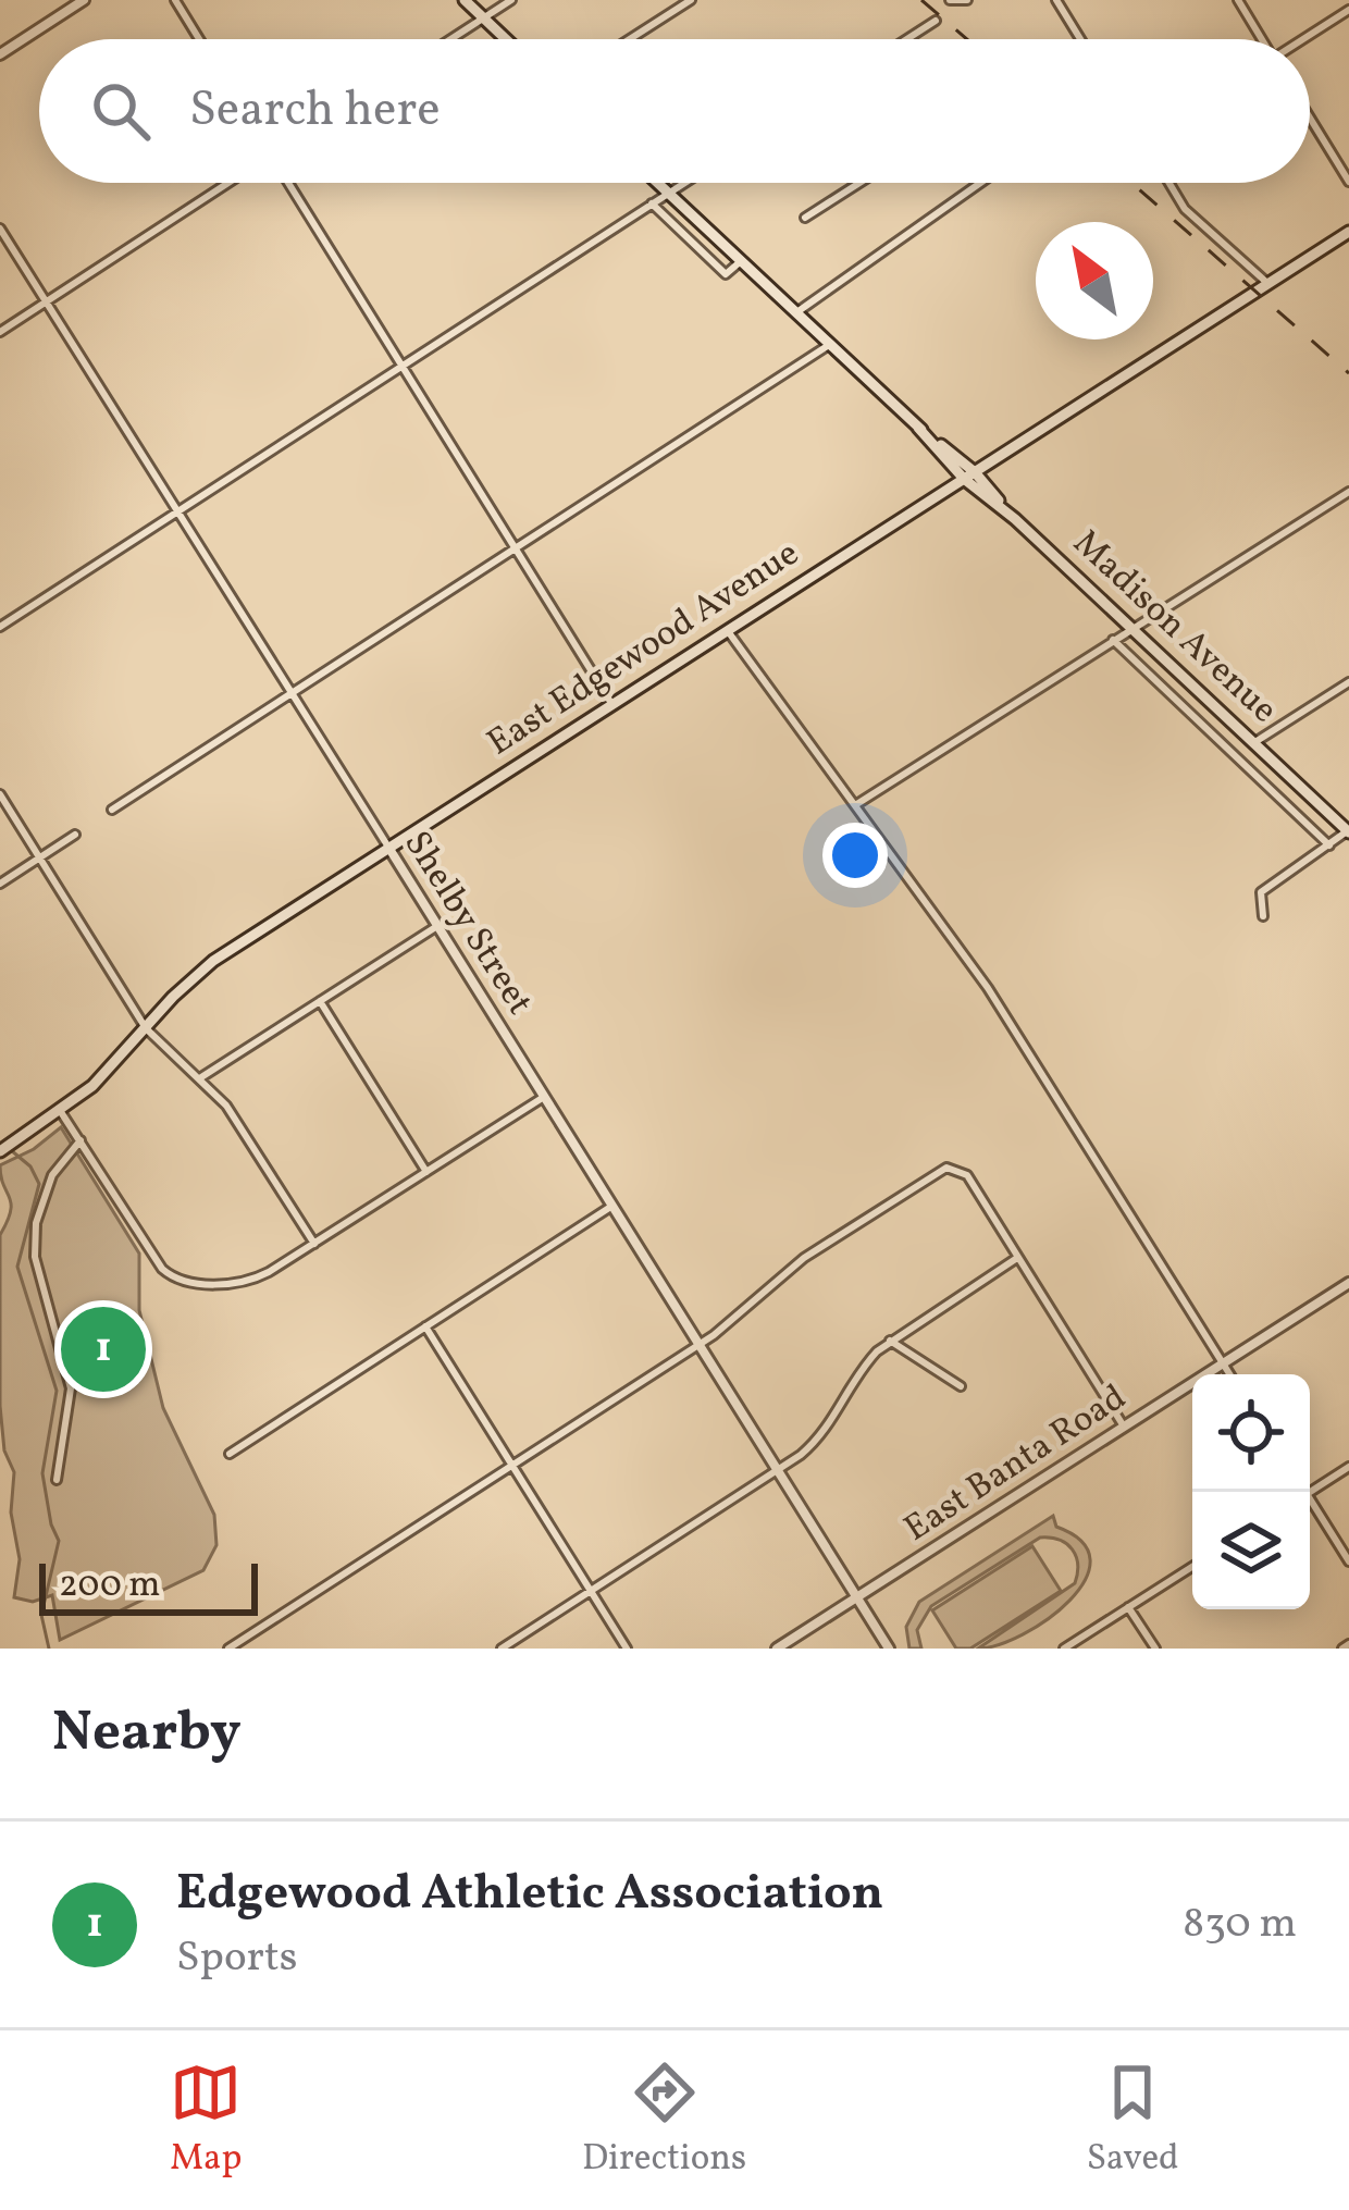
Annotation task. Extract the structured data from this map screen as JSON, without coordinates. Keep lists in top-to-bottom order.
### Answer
{
  "streets": {
    "main road": ["Madison Avenue", "East Edgewood Avenue"],
    "street": ["Shelby Street", "East Banta Road"]
  },
  "crossings": [
    ["Madison Avenue", "East Edgewood Avenue"],
    ["East Edgewood Avenue", "Shelby Street"],
    ["Shelby Street", "East Banta Road"]
  ],
  "scale_bar": "200 m",
  "north": "top left",
  "page": {
    "search": "Search here",
    "pins": "1",
    "scale": "200 m",
    "heading": "Nearby",
    "list": [
      {
        "mark": "1",
        "name": "Edgewood Athletic Association",
        "note": "Sports",
        "value": "830 m"
      }
    ],
    "nav": ["Map", "Directions", "Saved"]
  }
}
